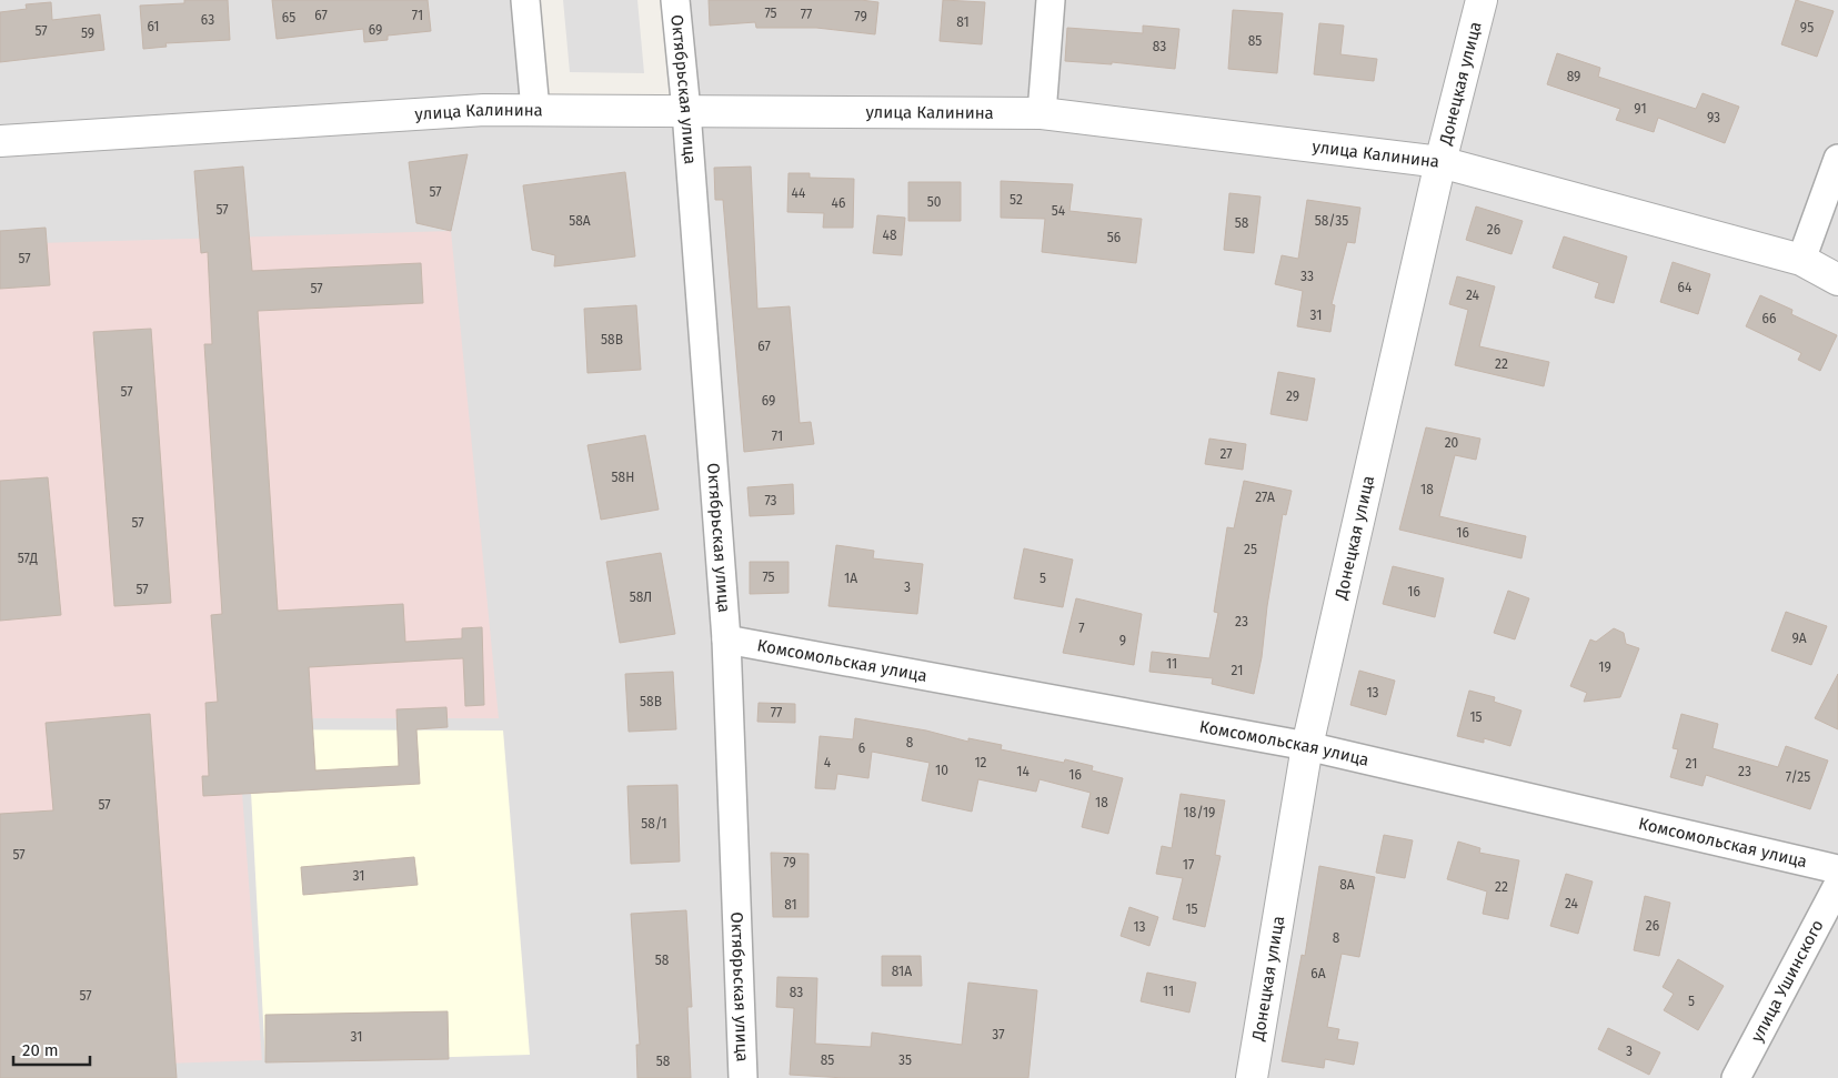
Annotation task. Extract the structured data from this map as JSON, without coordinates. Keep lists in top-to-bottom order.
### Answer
{
  "streets": {
    "street": [
      "Донецкая улица",
      "Октябрьская улица",
      "улица Калинина",
      "Комсомольская улица",
      "улица Ушинского"
    ]
  },
  "crossings": [
    ["Донецкая улица", "улица Калинина"],
    ["Донецкая улица", "Комсомольская улица"],
    ["Октябрьская улица", "улица Калинина"],
    ["Октябрьская улица", "Комсомольская улица"]
  ],
  "house_numbers": [
    "75",
    "77",
    "67",
    "71",
    "79",
    "65",
    "63",
    "81",
    "61",
    "95",
    "69",
    "57",
    "59",
    "85",
    "83",
    "89",
    "91",
    "93",
    "57",
    "44",
    "52",
    "50",
    "46",
    "57",
    "54",
    "58А",
    "58/35",
    "58",
    "26",
    "48",
    "56",
    "57",
    "33",
    "64",
    "57",
    "24",
    "31",
    "66",
    "58В",
    "67",
    "22",
    "57",
    "29",
    "69",
    "71",
    "20",
    "27",
    "58Н",
    "18",
    "27А",
    "73",
    "57",
    "16",
    "25",
    "57Д",
    "75",
    "1А",
    "5",
    "3",
    "57",
    "16",
    "58Л",
    "23",
    "7",
    "9А",
    "9",
    "11",
    "19",
    "21",
    "13",
    "58В",
    "77",
    "15",
    "8",
    "6",
    "4",
    "12",
    "21",
    "10",
    "14",
    "23",
    "16",
    "7/25",
    "18",
    "57",
    "18/19",
    "58/1",
    "57",
    "79",
    "17",
    "31",
    "8А",
    "22",
    "24",
    "81",
    "15",
    "26",
    "13",
    "8",
    "58",
    "81А",
    "6А",
    "11",
    "83",
    "57",
    "5",
    "37",
    "31",
    "3",
    "85",
    "35",
    "58"
  ],
  "scale_bar": "20 m"
}
